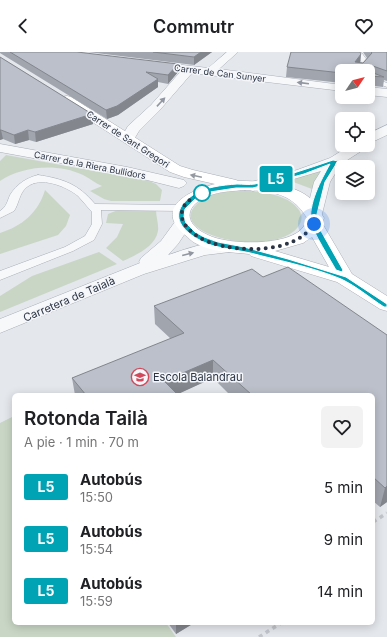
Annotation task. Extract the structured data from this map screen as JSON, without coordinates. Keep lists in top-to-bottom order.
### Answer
{
  "streets": {
    "main road": ["Carrer de Sant Gregori"],
    "street": ["Carrer de Can Sunyer", "Carrer de la Riera Bullidors", "Carretera de Taialà"]
  },
  "crossings": [
    ["Carrer de Sant Gregori", "Carrer de la Riera Bullidors"],
    ["Carrer de Sant Gregori", "Carretera de Taialà"]
  ],
  "places": {
    "school or university": ["Escola Balandrau"]
  },
  "lines": ["bus line L5"],
  "north": "top right",
  "page": {
    "header": "Commutr",
    "on_map": "L5",
    "heading": ["Rotonda Tailà", "A pie · 1 min · 70 m"],
    "list": [
      {
        "mark": "L5",
        "name": "Autobús",
        "note": "15:50",
        "value": "5 min"
      },
      {
        "mark": "L5",
        "name": "Autobús",
        "note": "15:54",
        "value": "9 min"
      },
      {
        "mark": "L5",
        "name": "Autobús",
        "note": "15:59",
        "value": "14 min"
      }
    ]
  }
}
